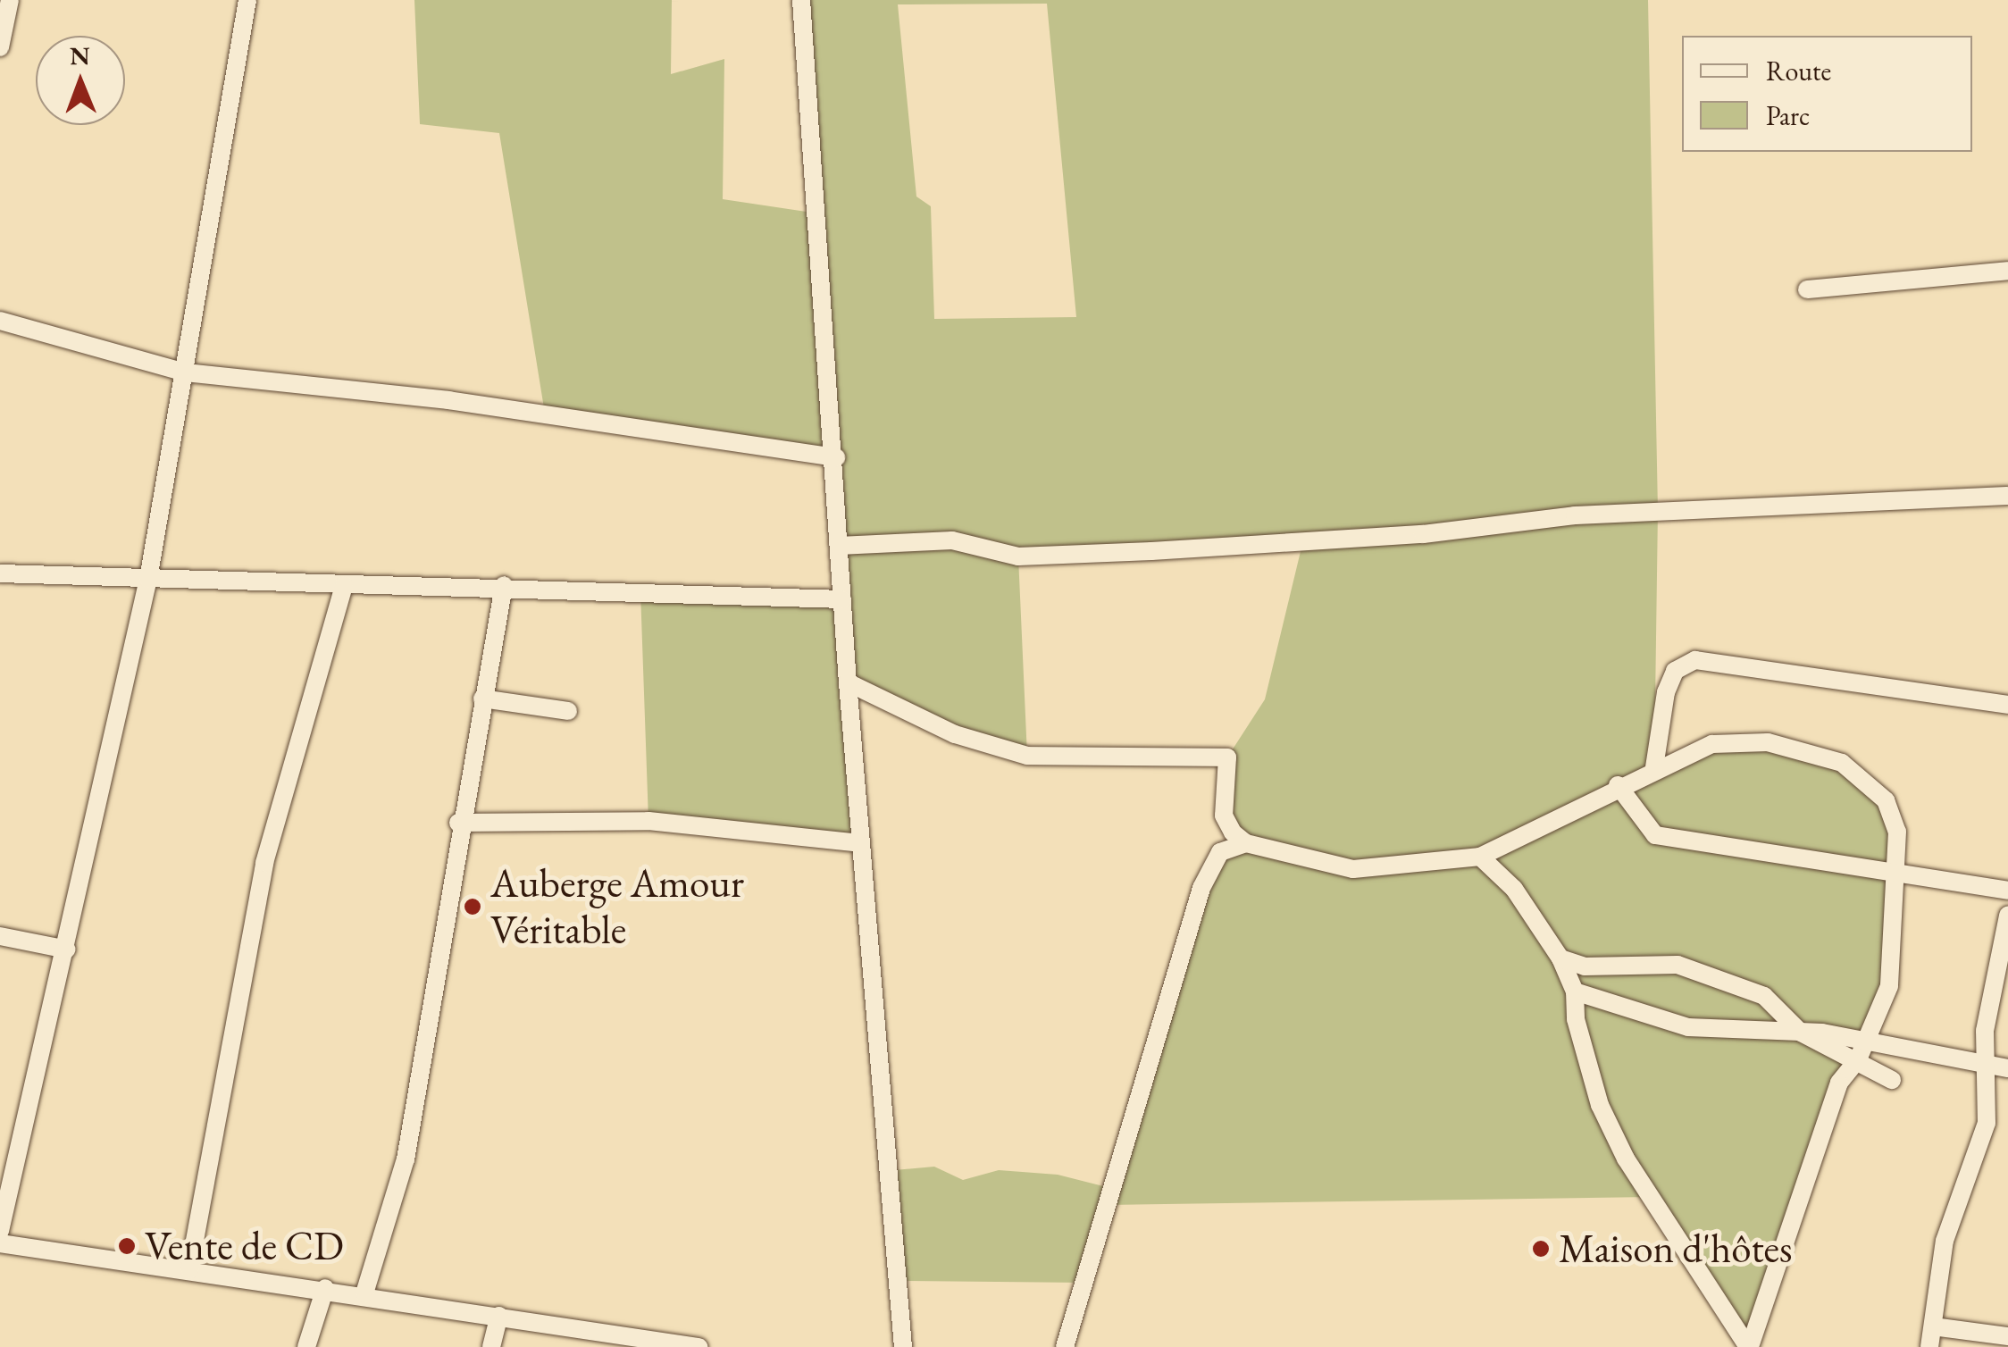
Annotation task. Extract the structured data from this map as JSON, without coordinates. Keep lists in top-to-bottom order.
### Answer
{
  "places": ["Auberge Amour Véritable", "Vente de CD", "Maison d'hôtes"],
  "legend": ["Route", "Parc"],
  "north": "top"
}
